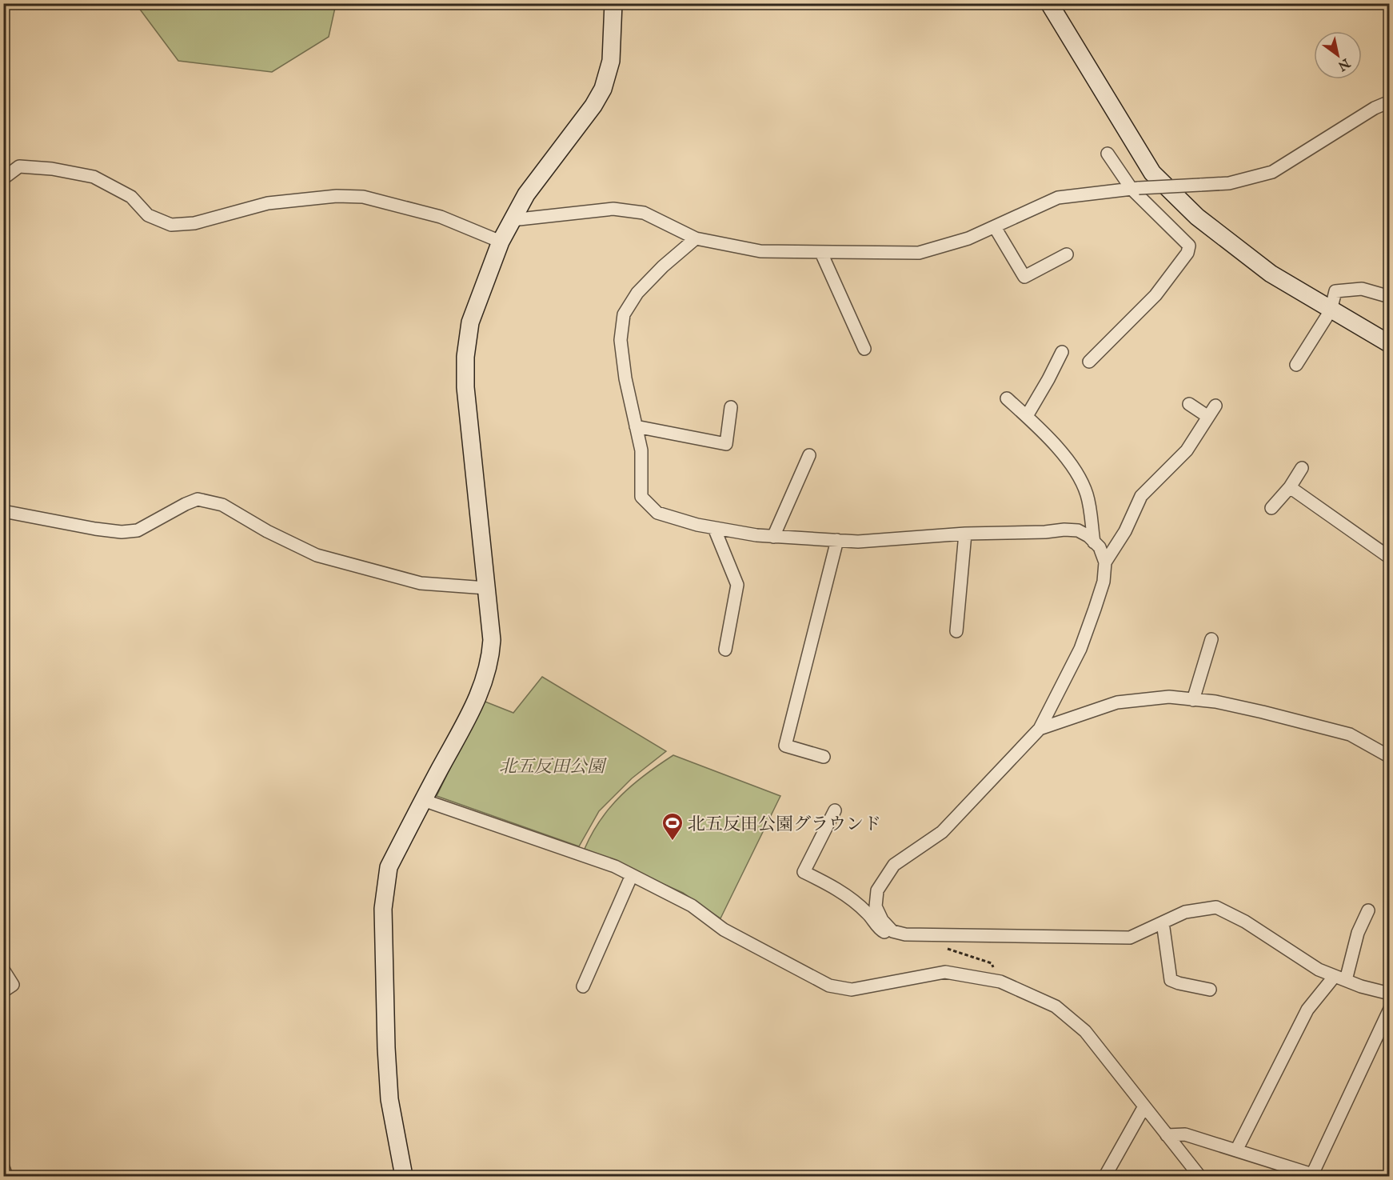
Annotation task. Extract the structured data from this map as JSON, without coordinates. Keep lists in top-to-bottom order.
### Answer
{
  "parks": ["北五反田公園"],
  "places": {
    "sports": ["北五反田公園グラウンド"]
  },
  "north": "bottom right"
}
